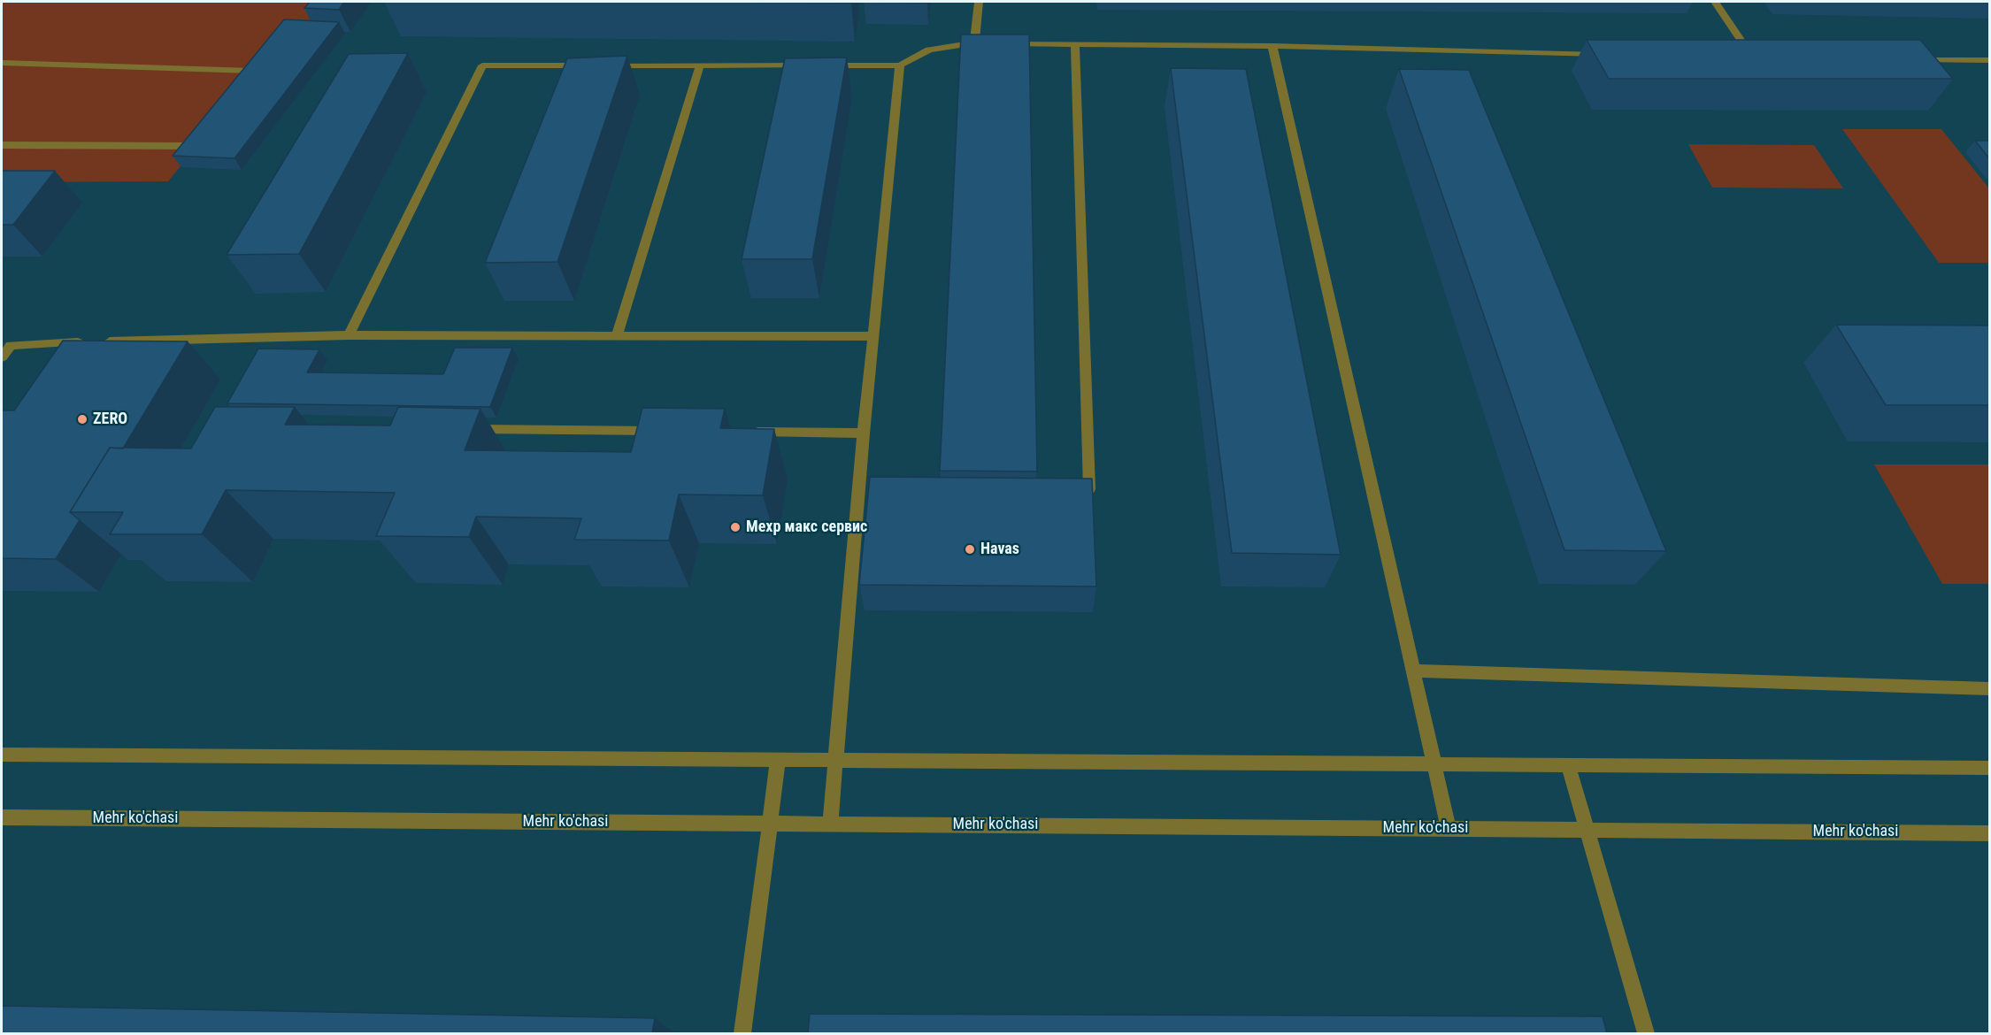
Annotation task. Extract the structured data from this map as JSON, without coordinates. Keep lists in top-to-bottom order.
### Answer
{
  "streets": {
    "street": ["Mehr ko'chasi"]
  },
  "places": ["ZERO", "Мехр макс сервис", "Havas"]
}
